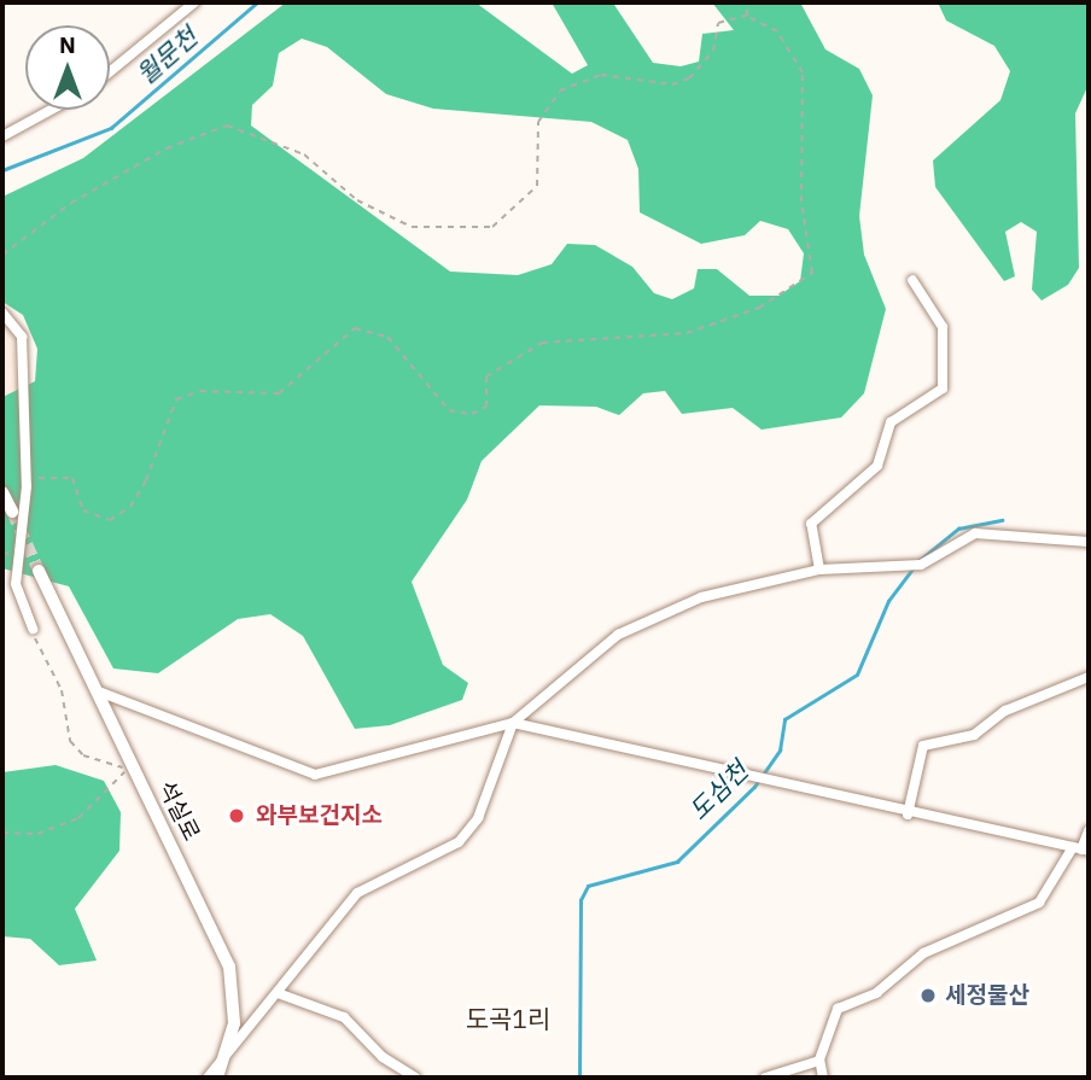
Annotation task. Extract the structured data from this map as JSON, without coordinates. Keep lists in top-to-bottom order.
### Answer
{
  "streets": {
    "street": ["석실로"]
  },
  "districts": ["도곡1리"],
  "water": ["월문천", "도심천"],
  "places": ["와부보건지소", "세정물산"],
  "north": "top"
}
